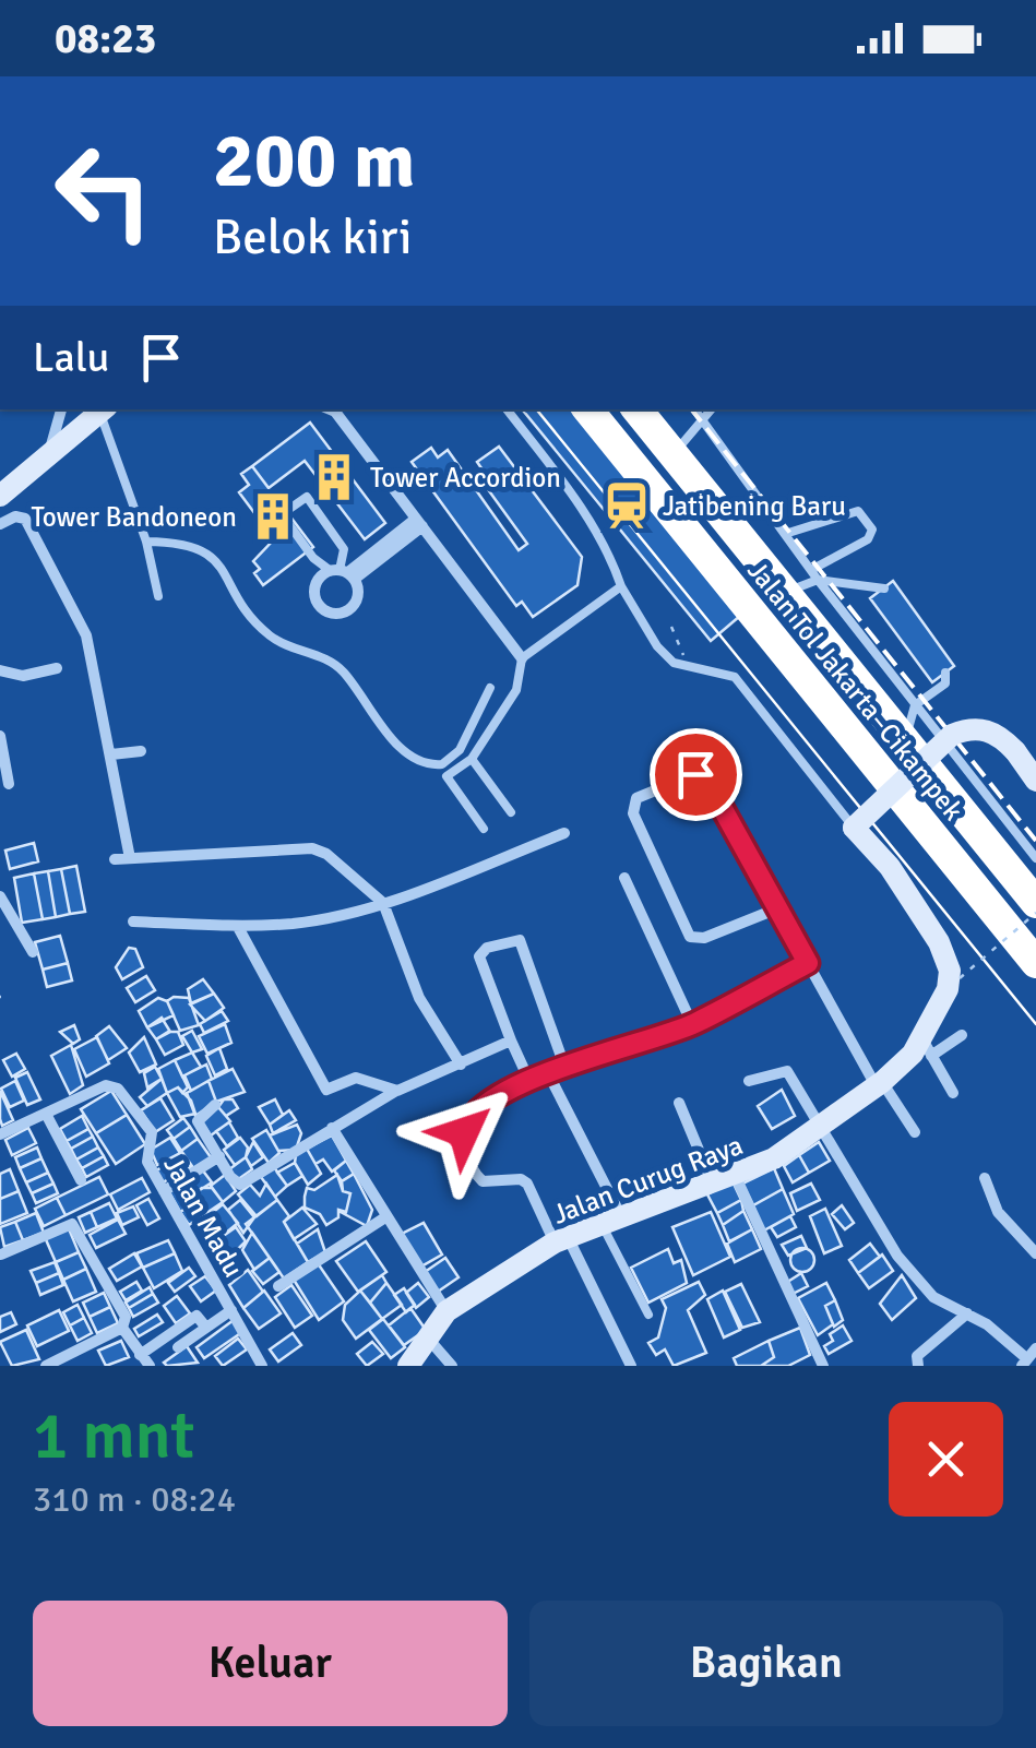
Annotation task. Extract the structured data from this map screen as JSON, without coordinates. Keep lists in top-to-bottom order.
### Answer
{
  "streets": {
    "highway": ["Jalan Tol Jakarta–Cikampek"],
    "street": ["Jalan Curug Raya", "Jalan Madu"]
  },
  "places": {
    "building": ["Tower Accordion", "Tower Bandoneon"],
    "station": ["Jatibening Baru"]
  },
  "page": {
    "status": "08:23",
    "turn": ["200 m", "Belok kiri"],
    "then": "Lalu",
    "heading": ["1 mnt", "310 m · 08:24"],
    "buttons": ["Keluar", "Bagikan"]
  }
}
